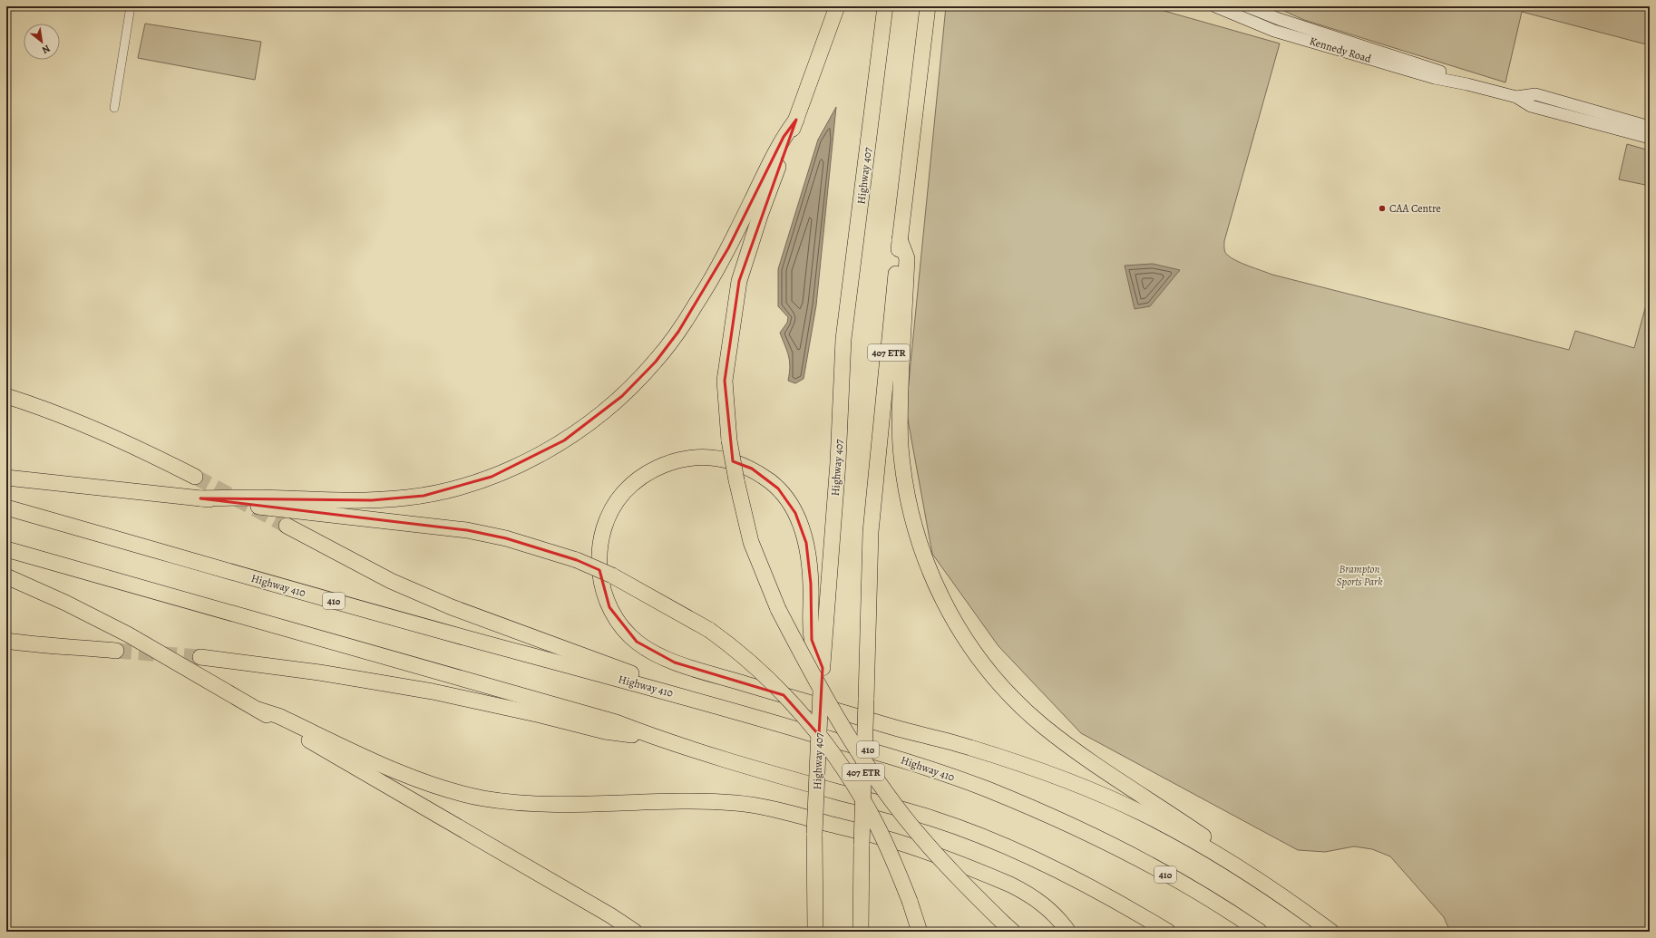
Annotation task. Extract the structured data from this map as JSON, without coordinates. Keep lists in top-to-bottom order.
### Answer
{
  "streets": {
    "highway": [
      "Highway 407",
      "407 ETR",
      "Highway 410",
      "410"
    ],
    "main road": ["Kennedy Road"]
  },
  "parks": ["Brampton Sports Park"],
  "places": ["CAA Centre"],
  "north": "bottom right"
}
